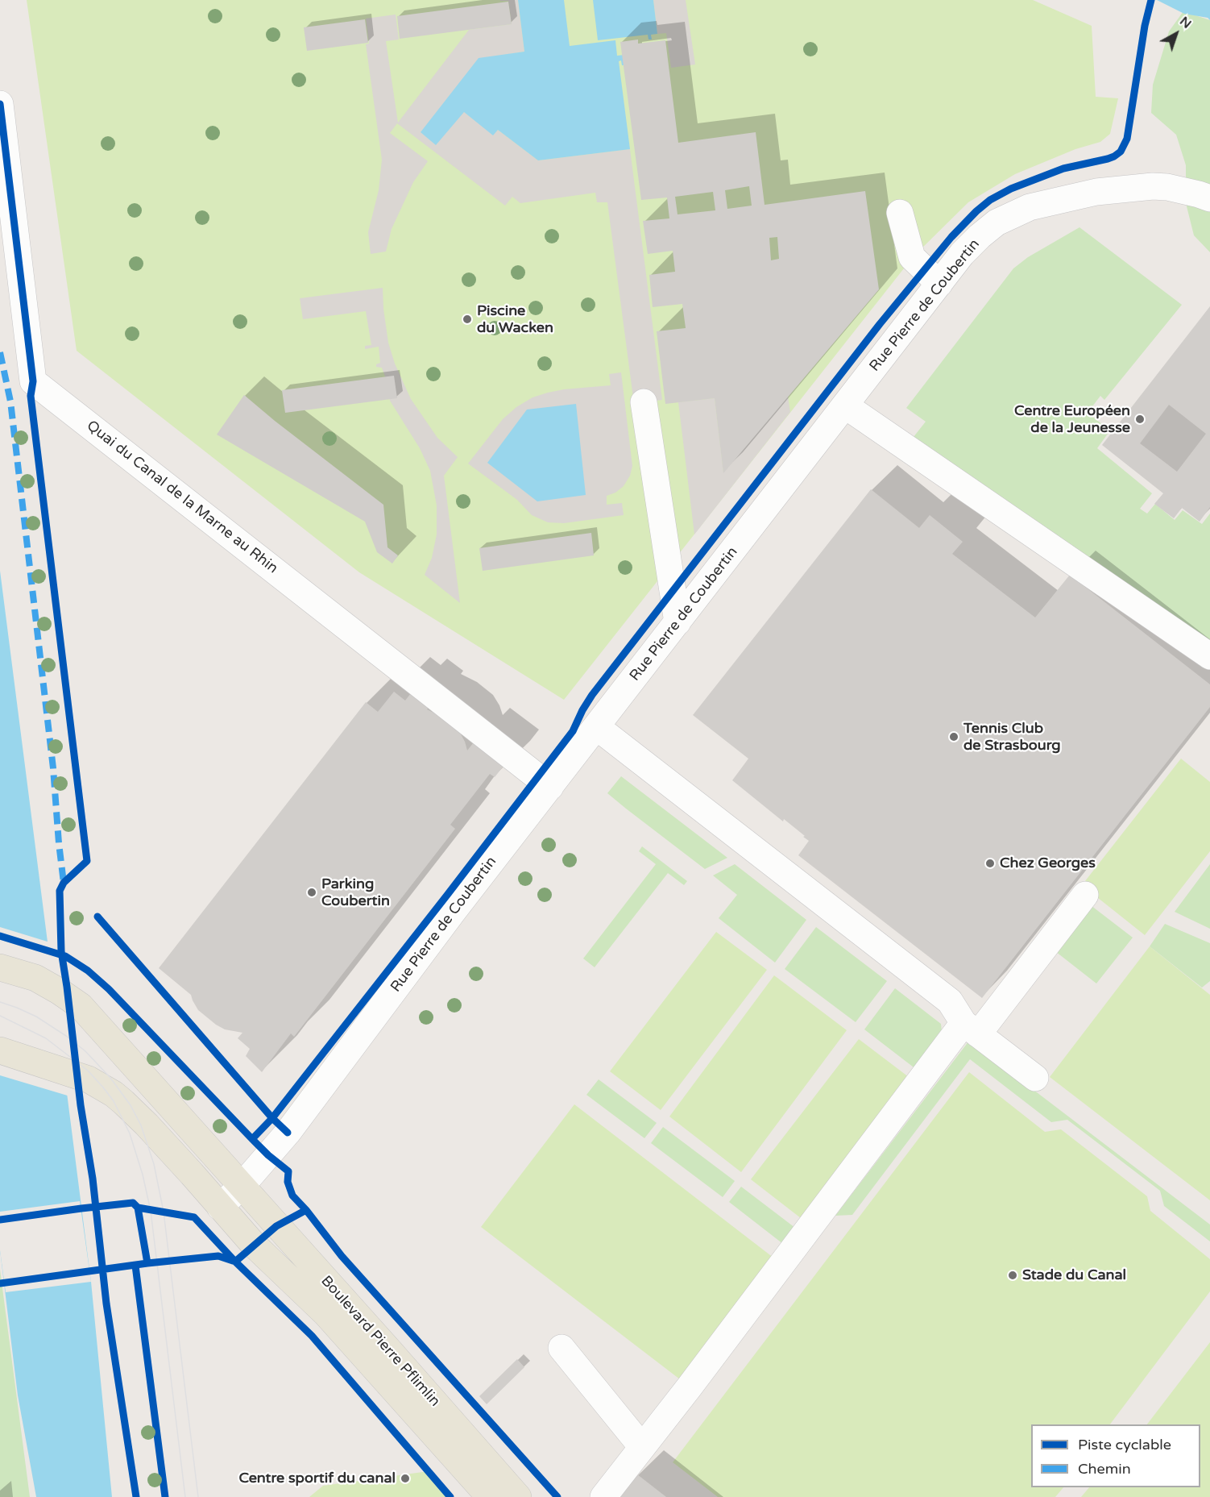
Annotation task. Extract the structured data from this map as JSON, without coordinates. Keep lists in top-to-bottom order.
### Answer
{
  "streets": {
    "main road": ["Boulevard Pierre Pflimlin"],
    "street": ["Rue Pierre de Coubertin", "Quai du Canal de la Marne au Rhin"]
  },
  "crossings": [
    ["Rue Pierre de Coubertin", "Quai du Canal de la Marne au Rhin"],
    ["Rue Pierre de Coubertin", "Boulevard Pierre Pflimlin"]
  ],
  "places": [
    "Piscine du Wacken",
    "Centre Européen de la Jeunesse",
    "Tennis Club de Strasbourg",
    "Chez Georges",
    "Parking Coubertin",
    "Stade du Canal",
    "Centre sportif du canal"
  ],
  "legend": ["Piste cyclable", "Chemin"],
  "north": "top right"
}
